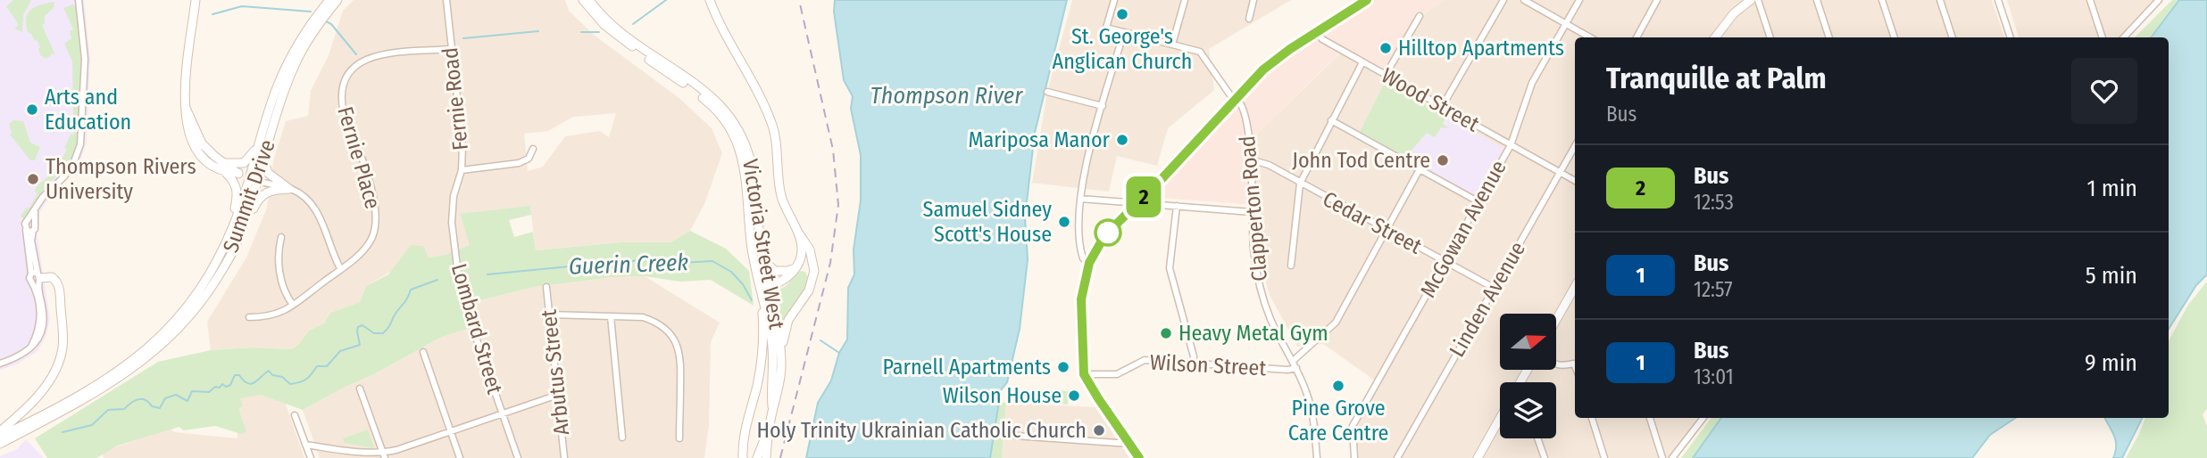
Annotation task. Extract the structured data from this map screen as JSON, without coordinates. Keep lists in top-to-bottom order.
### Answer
{
  "streets": {
    "main road": ["Summit Drive", "Victoria Street West"],
    "street": [
      "Fernie Road",
      "Wood Street",
      "Fernie Place",
      "Clapperton Road",
      "Cedar Street",
      "McGowan Avenue",
      "Linden Avenue",
      "Lombard Street",
      "Wilson Street",
      "Arbutus Street"
    ]
  },
  "crossings": [
    ["Fernie Road", "Fernie Place"],
    ["Fernie Road", "Lombard Street"],
    ["Wood Street", "McGowan Avenue"],
    ["Wood Street", "Linden Avenue"],
    ["Clapperton Road", "Cedar Street"],
    ["Clapperton Road", "Wilson Street"],
    ["Cedar Street", "McGowan Avenue"],
    ["Cedar Street", "Linden Avenue"]
  ],
  "water": ["Thompson River", "Guerin Creek"],
  "places": [
    "St. George's Anglican Church",
    "Hilltop Apartments",
    "Arts and Education",
    "Mariposa Manor",
    "John Tod Centre",
    "Thompson Rivers University",
    "Samuel Sidney Scott's House",
    "Heavy Metal Gym",
    "Parnell Apartments",
    "Pine Grove Care Centre",
    "Wilson House",
    "Holy Trinity Ukrainian Catholic Church"
  ],
  "lines": ["bus line 2"],
  "north": "right",
  "page": {
    "on_map": "2",
    "heading": ["Tranquille at Palm", "Bus"],
    "list": [
      {
        "mark": "2",
        "name": "Bus",
        "note": "12:53",
        "value": "1 min"
      },
      {
        "mark": "1",
        "name": "Bus",
        "note": "12:57",
        "value": "5 min"
      },
      {
        "mark": "1",
        "name": "Bus",
        "note": "13:01",
        "value": "9 min"
      }
    ]
  }
}
